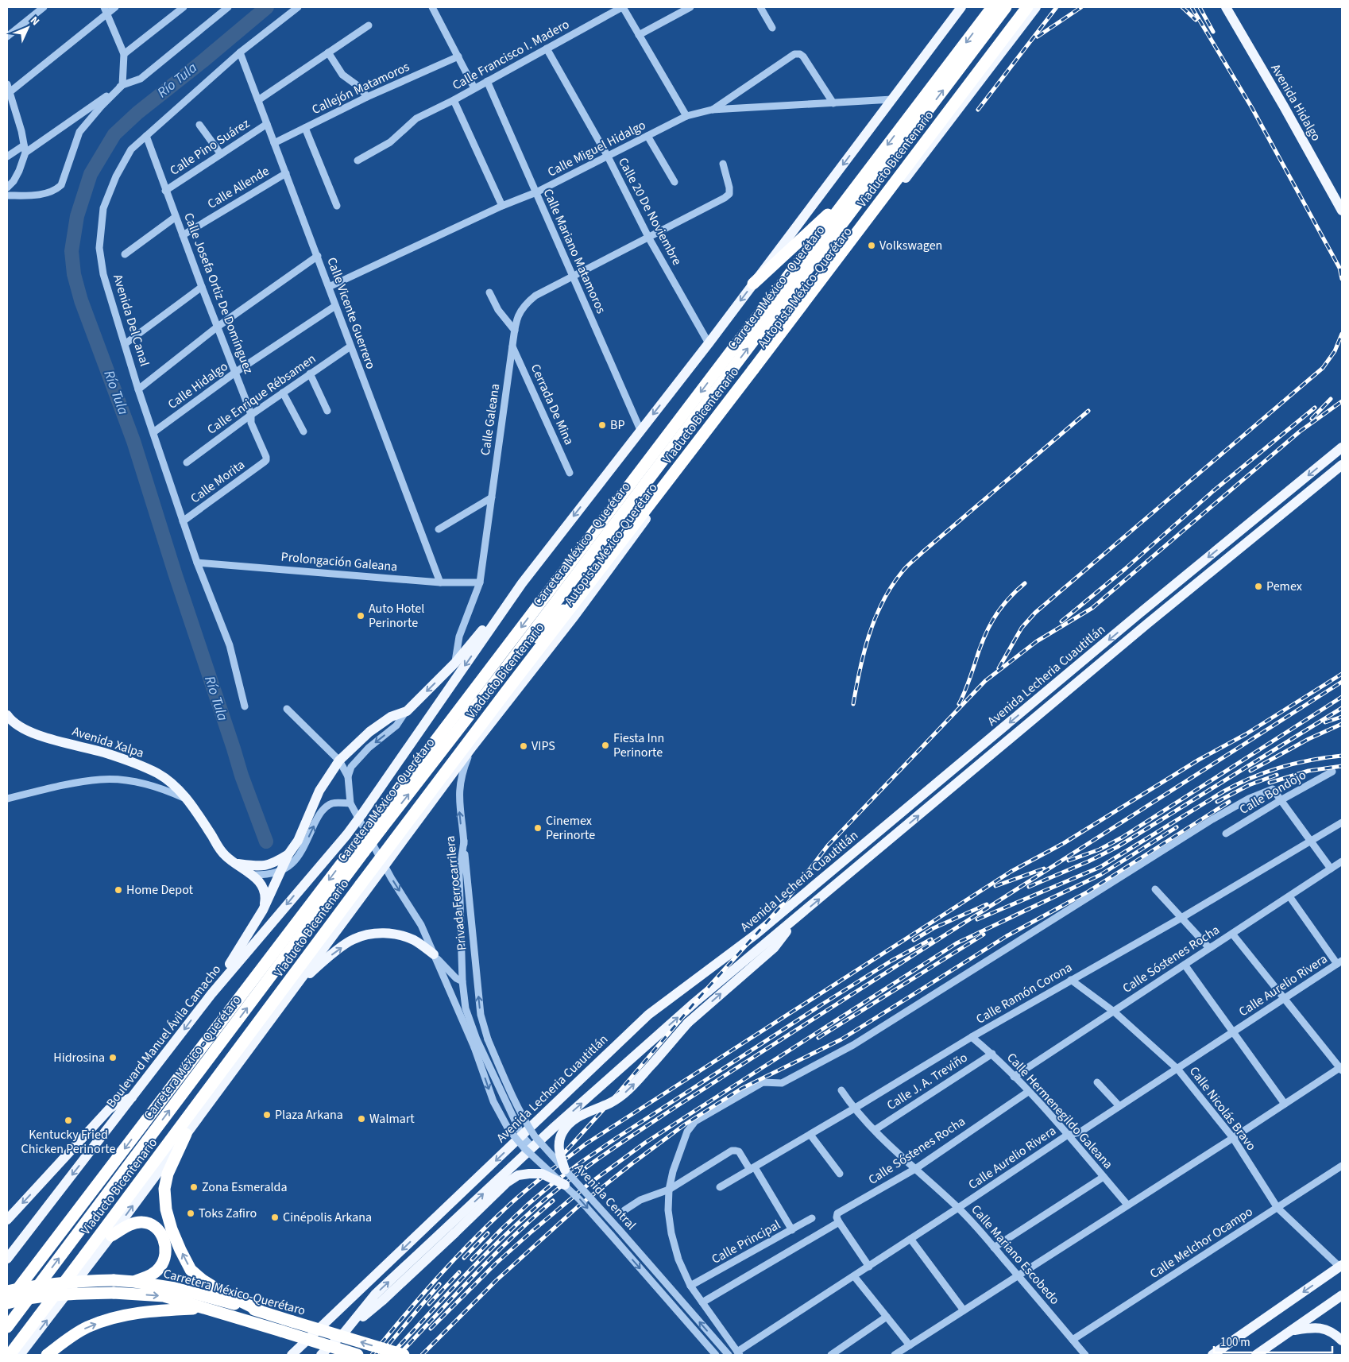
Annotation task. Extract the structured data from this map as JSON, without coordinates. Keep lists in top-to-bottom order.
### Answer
{
  "streets": {
    "highway": ["Viaducto Bicentenario", "Carretera México - Querétaro", "Carretera México-Querétaro"],
    "main road": [
      "Avenida Hidalgo",
      "Autopista México-Querétaro",
      "Avenida Lecheria Cuautitlán",
      "Avenida Xalpa",
      "Boulevard Manuel Ávila Camacho"
    ],
    "street": [
      "Calle Francisco I. Madero",
      "Callejón Matamoros",
      "Calle Pino Suárez",
      "Calle Miguel Hidalgo",
      "Calle Allende",
      "Calle 20 De Noviembre",
      "Calle Mariano Matamoros",
      "Calle Josefa Ortiz De Domínguez",
      "Calle Vicente Guerrero",
      "Avenida Del Canal",
      "Calle Hidalgo",
      "Calle Enrique Rébsamen",
      "Cerrada De Mina",
      "Calle Galeana",
      "Calle Morita",
      "Prolongación Galeana",
      "Calle Bondojo",
      "Privada Ferrocarrilera",
      "Calle Sóstenes Rocha",
      "Calle Aurelio Rivera",
      "Calle Ramón Corona",
      "Calle J. A. Treviño",
      "Calle Nicolás Bravo",
      "Calle Hermenegildo Galeana",
      "Avenida Central",
      "Calle Principal",
      "Calle Melchor Ocampo",
      "Calle Mariano Escobedo"
    ]
  },
  "crossings": [
    ["Calle Francisco I. Madero", "Calle 20 De Noviembre"],
    ["Calle Francisco I. Madero", "Calle Mariano Matamoros"],
    ["Callejón Matamoros", "Calle Vicente Guerrero"],
    ["Calle Pino Suárez", "Calle Josefa Ortiz De Domínguez"],
    ["Calle Pino Suárez", "Calle Vicente Guerrero"],
    ["Calle Miguel Hidalgo", "Calle 20 De Noviembre"],
    ["Calle Miguel Hidalgo", "Calle Mariano Matamoros"],
    ["Calle Miguel Hidalgo", "Calle Vicente Guerrero"],
    ["Viaducto Bicentenario", "Autopista México-Querétaro"],
    ["Calle Allende", "Calle Josefa Ortiz De Domínguez"],
    ["Calle Allende", "Calle Vicente Guerrero"],
    ["Calle 20 De Noviembre", "Calle Galeana"],
    ["Calle Mariano Matamoros", "Calle Galeana"],
    ["Carretera México - Querétaro", "Carretera México-Querétaro"],
    ["Autopista México-Querétaro", "Privada Ferrocarrilera"],
    ["Calle Josefa Ortiz De Domínguez", "Avenida Del Canal"],
    ["Calle Josefa Ortiz De Domínguez", "Calle Hidalgo"],
    ["Calle Josefa Ortiz De Domínguez", "Calle Enrique Rébsamen"],
    ["Calle Josefa Ortiz De Domínguez", "Calle Morita"],
    ["Calle Vicente Guerrero", "Avenida Del Canal"],
    ["Calle Vicente Guerrero", "Calle Hidalgo"],
    ["Calle Vicente Guerrero", "Calle Enrique Rébsamen"],
    ["Calle Vicente Guerrero", "Prolongación Galeana"],
    ["Avenida Del Canal", "Calle Hidalgo"],
    ["Avenida Del Canal", "Calle Morita"],
    ["Avenida Del Canal", "Prolongación Galeana"],
    ["Cerrada De Mina", "Calle Galeana"],
    ["Calle Galeana", "Prolongación Galeana"],
    ["Calle Galeana", "Boulevard Manuel Ávila Camacho"],
    ["Privada Ferrocarrilera", "Avenida Central"],
    ["Calle Sóstenes Rocha", "Calle Nicolás Bravo"],
    ["Calle Sóstenes Rocha", "Calle Hermenegildo Galeana"],
    ["Calle Sóstenes Rocha", "Calle Mariano Escobedo"],
    ["Calle Aurelio Rivera", "Calle Nicolás Bravo"],
    ["Calle Aurelio Rivera", "Calle Hermenegildo Galeana"],
    ["Calle Aurelio Rivera", "Calle Mariano Escobedo"],
    ["Calle Ramón Corona", "Calle Nicolás Bravo"],
    ["Calle Ramón Corona", "Calle Hermenegildo Galeana"],
    ["Calle Ramón Corona", "Calle Mariano Escobedo"],
    ["Calle J. A. Treviño", "Calle Hermenegildo Galeana"],
    ["Calle J. A. Treviño", "Calle Mariano Escobedo"],
    ["Calle Nicolás Bravo", "Calle Melchor Ocampo"],
    ["Calle Melchor Ocampo", "Calle Mariano Escobedo"]
  ],
  "water": ["Río Tula"],
  "places": [
    "Volkswagen",
    "BP",
    "Pemex",
    "Auto Hotel Perinorte",
    "Fiesta Inn Perinorte",
    "VIPS",
    "Cinemex Perinorte",
    "Home Depot",
    "Hidrosina",
    "Plaza Arkana",
    "Walmart",
    "Kentucky Fried Chicken Perinorte",
    "Zona Esmeralda",
    "Toks Zafiro",
    "Cinépolis Arkana"
  ],
  "scale_bar": "100 m",
  "north": "top right"
}
